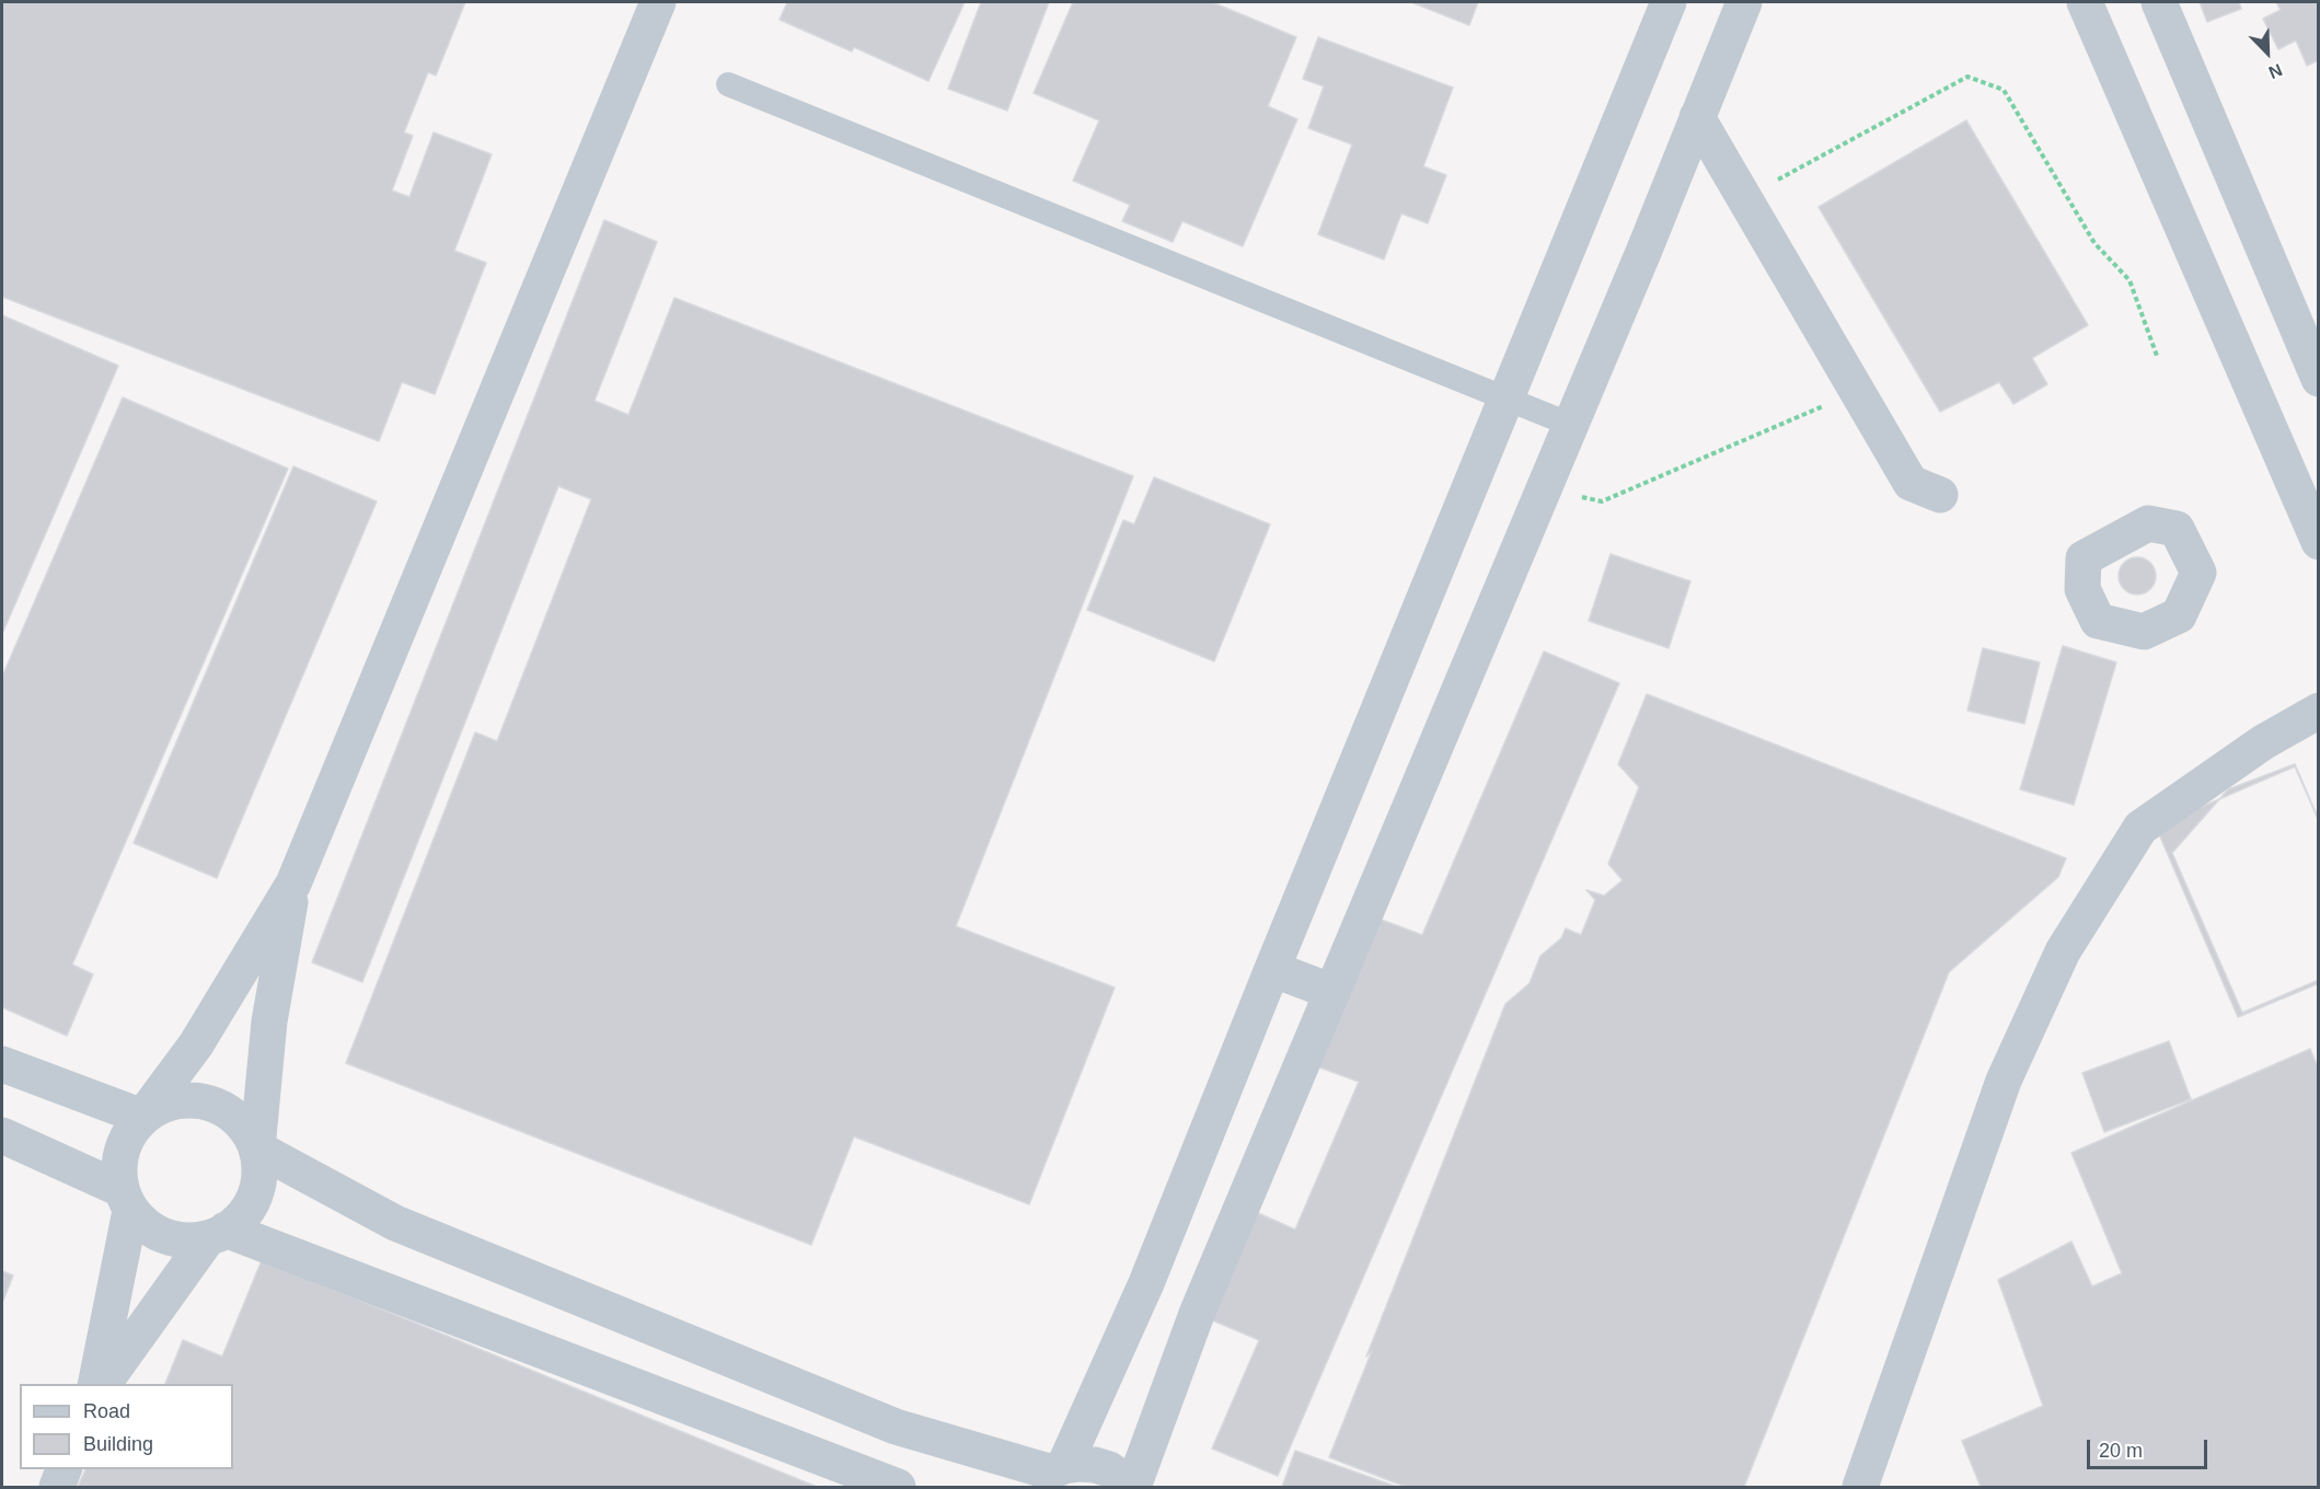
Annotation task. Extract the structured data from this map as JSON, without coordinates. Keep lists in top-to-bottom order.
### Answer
{
  "legend": ["Road", "Building"],
  "scale_bar": "20 m",
  "north": "bottom right"
}
